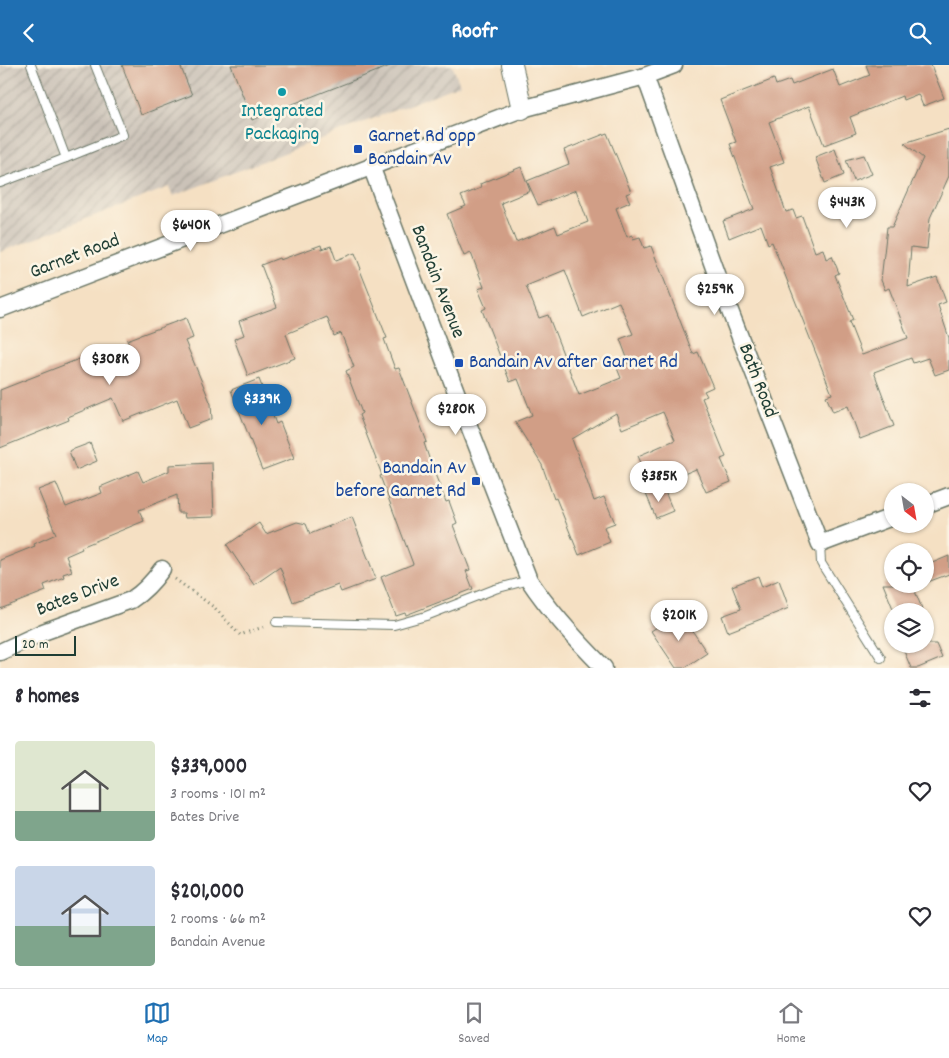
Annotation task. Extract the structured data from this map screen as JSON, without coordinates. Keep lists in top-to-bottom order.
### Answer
{
  "streets": {
    "street": [
      "Garnet Road",
      "Bandain Avenue",
      "Bath Road",
      "Bates Drive"
    ]
  },
  "crossings": [
    ["Garnet Road", "Bandain Avenue"],
    ["Garnet Road", "Bath Road"]
  ],
  "places": {
    "other": ["Integrated Packaging"],
    "transit": ["Garnet Rd opp Bandain Av", "Bandain Av after Garnet Rd", "Bandain Av before Garnet Rd"]
  },
  "scale_bar": "20 m",
  "north": "bottom right",
  "page": {
    "header": "Roofr",
    "price": [
      "$443K",
      "$640K",
      "$259K",
      "$308K",
      "$339K",
      "$280K",
      "$385K",
      "$201K"
    ],
    "scale": "20 m",
    "heading": "8 homes",
    "list": [
      {
        "name": "$339,000",
        "note": "3 rooms · 101 m² · Bates Drive"
      },
      {
        "name": "$201,000",
        "note": "2 rooms · 66 m² · Bandain Avenue"
      }
    ],
    "tabs": ["Map", "Saved", "Home"]
  }
}
